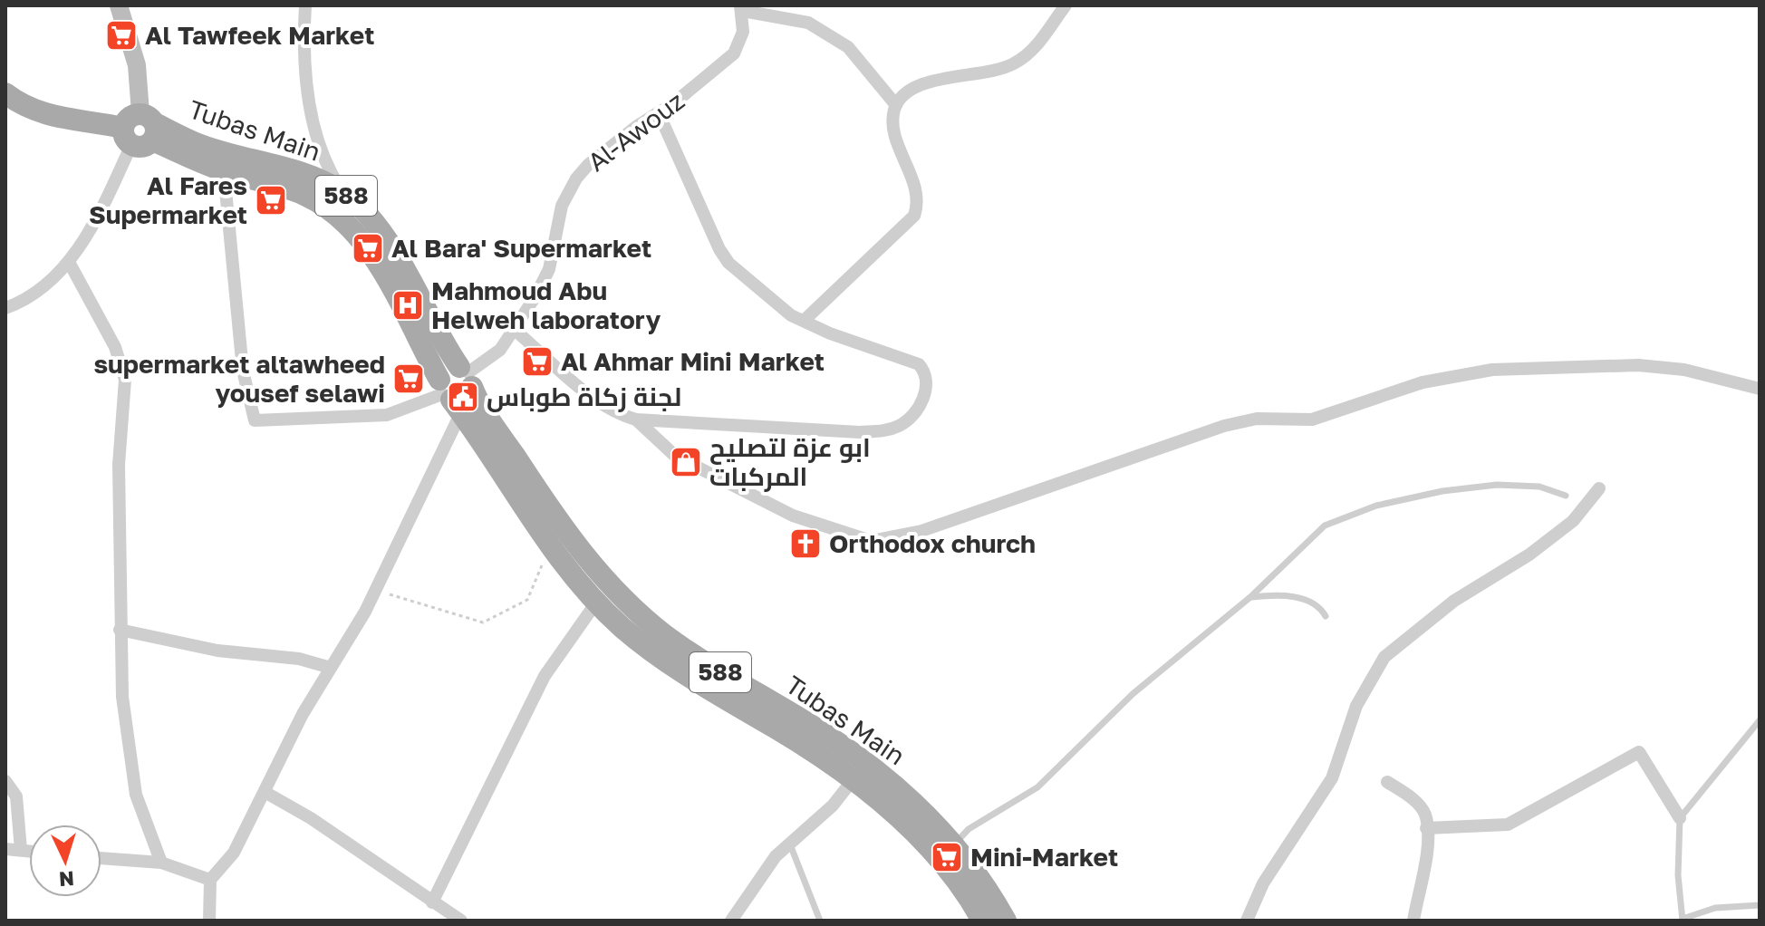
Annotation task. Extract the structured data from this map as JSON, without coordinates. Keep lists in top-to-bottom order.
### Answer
{
  "streets": {
    "main road": ["Tubas Main", "588"],
    "street": ["Al-Awouz"]
  },
  "crossings": [
    ["Tubas Main", "Al-Awouz"]
  ],
  "places": {
    "supermarket": [
      "Al Tawfeek Market",
      "Al Fares Supermarket",
      "Al Bara' Supermarket",
      "Al Ahmar Mini Market",
      "supermarket altawheed yousef selawi",
      "Mini-Market"
    ],
    "hospital": ["Mahmoud Abu Helweh laboratory"],
    "public building": ["لجنة زكاة طوباس"],
    "shop": ["ابو عزة لتصليح المركبات"],
    "church": ["Orthodox church"]
  },
  "north": "bottom"
}
